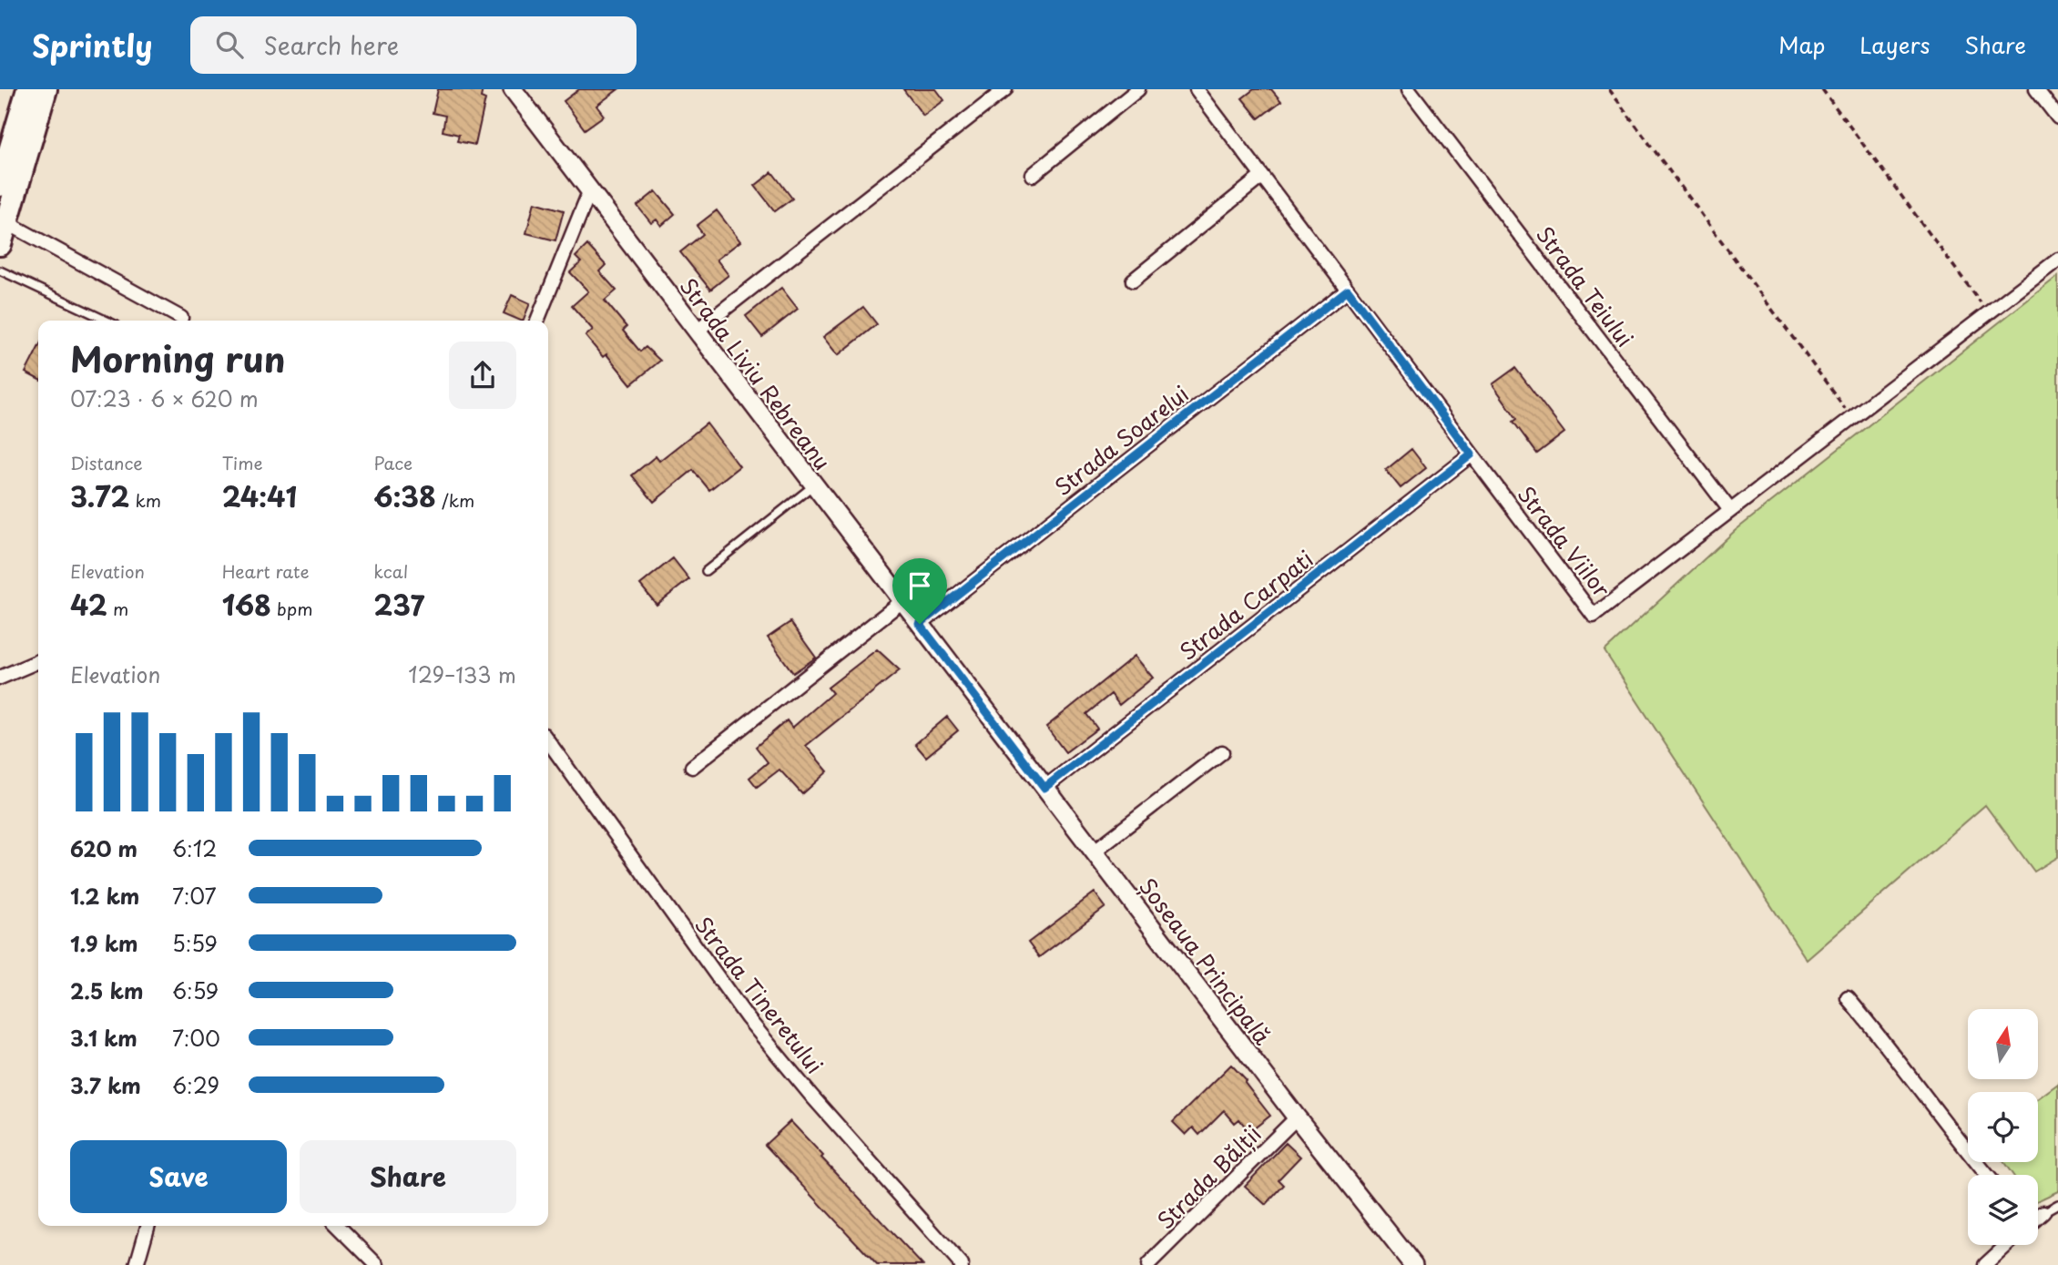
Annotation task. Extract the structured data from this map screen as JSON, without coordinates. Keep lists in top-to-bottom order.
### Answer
{
  "streets": {
    "main road": ["Strada Liviu Rebreanu", "Șoseaua Principală"],
    "street": [
      "Strada Teiului",
      "Strada Soarelui",
      "Strada Viilor",
      "Strada Carpati",
      "Strada Tineretului",
      "Strada Bălții"
    ]
  },
  "crossings": [
    ["Strada Teiului", "Strada Viilor"],
    ["Strada Liviu Rebreanu", "Strada Soarelui"],
    ["Strada Liviu Rebreanu", "Șoseaua Principală"],
    ["Strada Soarelui", "Strada Viilor"],
    ["Strada Viilor", "Strada Carpati"],
    ["Strada Carpati", "Șoseaua Principală"],
    ["Șoseaua Principală", "Strada Bălții"]
  ],
  "north": "top",
  "page": {
    "header": "Sprintly",
    "search": "Search here",
    "nav": ["Map", "Layers", "Share"],
    "heading": ["Morning run", "07:23 · 6 × 620 m"],
    "stats": [
      ["Distance", "3.72 km"],
      ["Time", "24:41"],
      ["Pace", "6:38 /km"],
      ["Elevation", "42 m"],
      ["Heart rate", "168 bpm"],
      ["kcal", "237"]
    ],
    "chart": ["Elevation", "129–133 m"],
    "list": [
      {
        "name": "620 m",
        "note": "6:12"
      },
      {
        "name": "1.2 km",
        "note": "7:07"
      },
      {
        "name": "1.9 km",
        "note": "5:59"
      },
      {
        "name": "2.5 km",
        "note": "6:59"
      },
      {
        "name": "3.1 km",
        "note": "7:00"
      },
      {
        "name": "3.7 km",
        "note": "6:29"
      }
    ],
    "buttons": ["Save", "Share"]
  }
}
